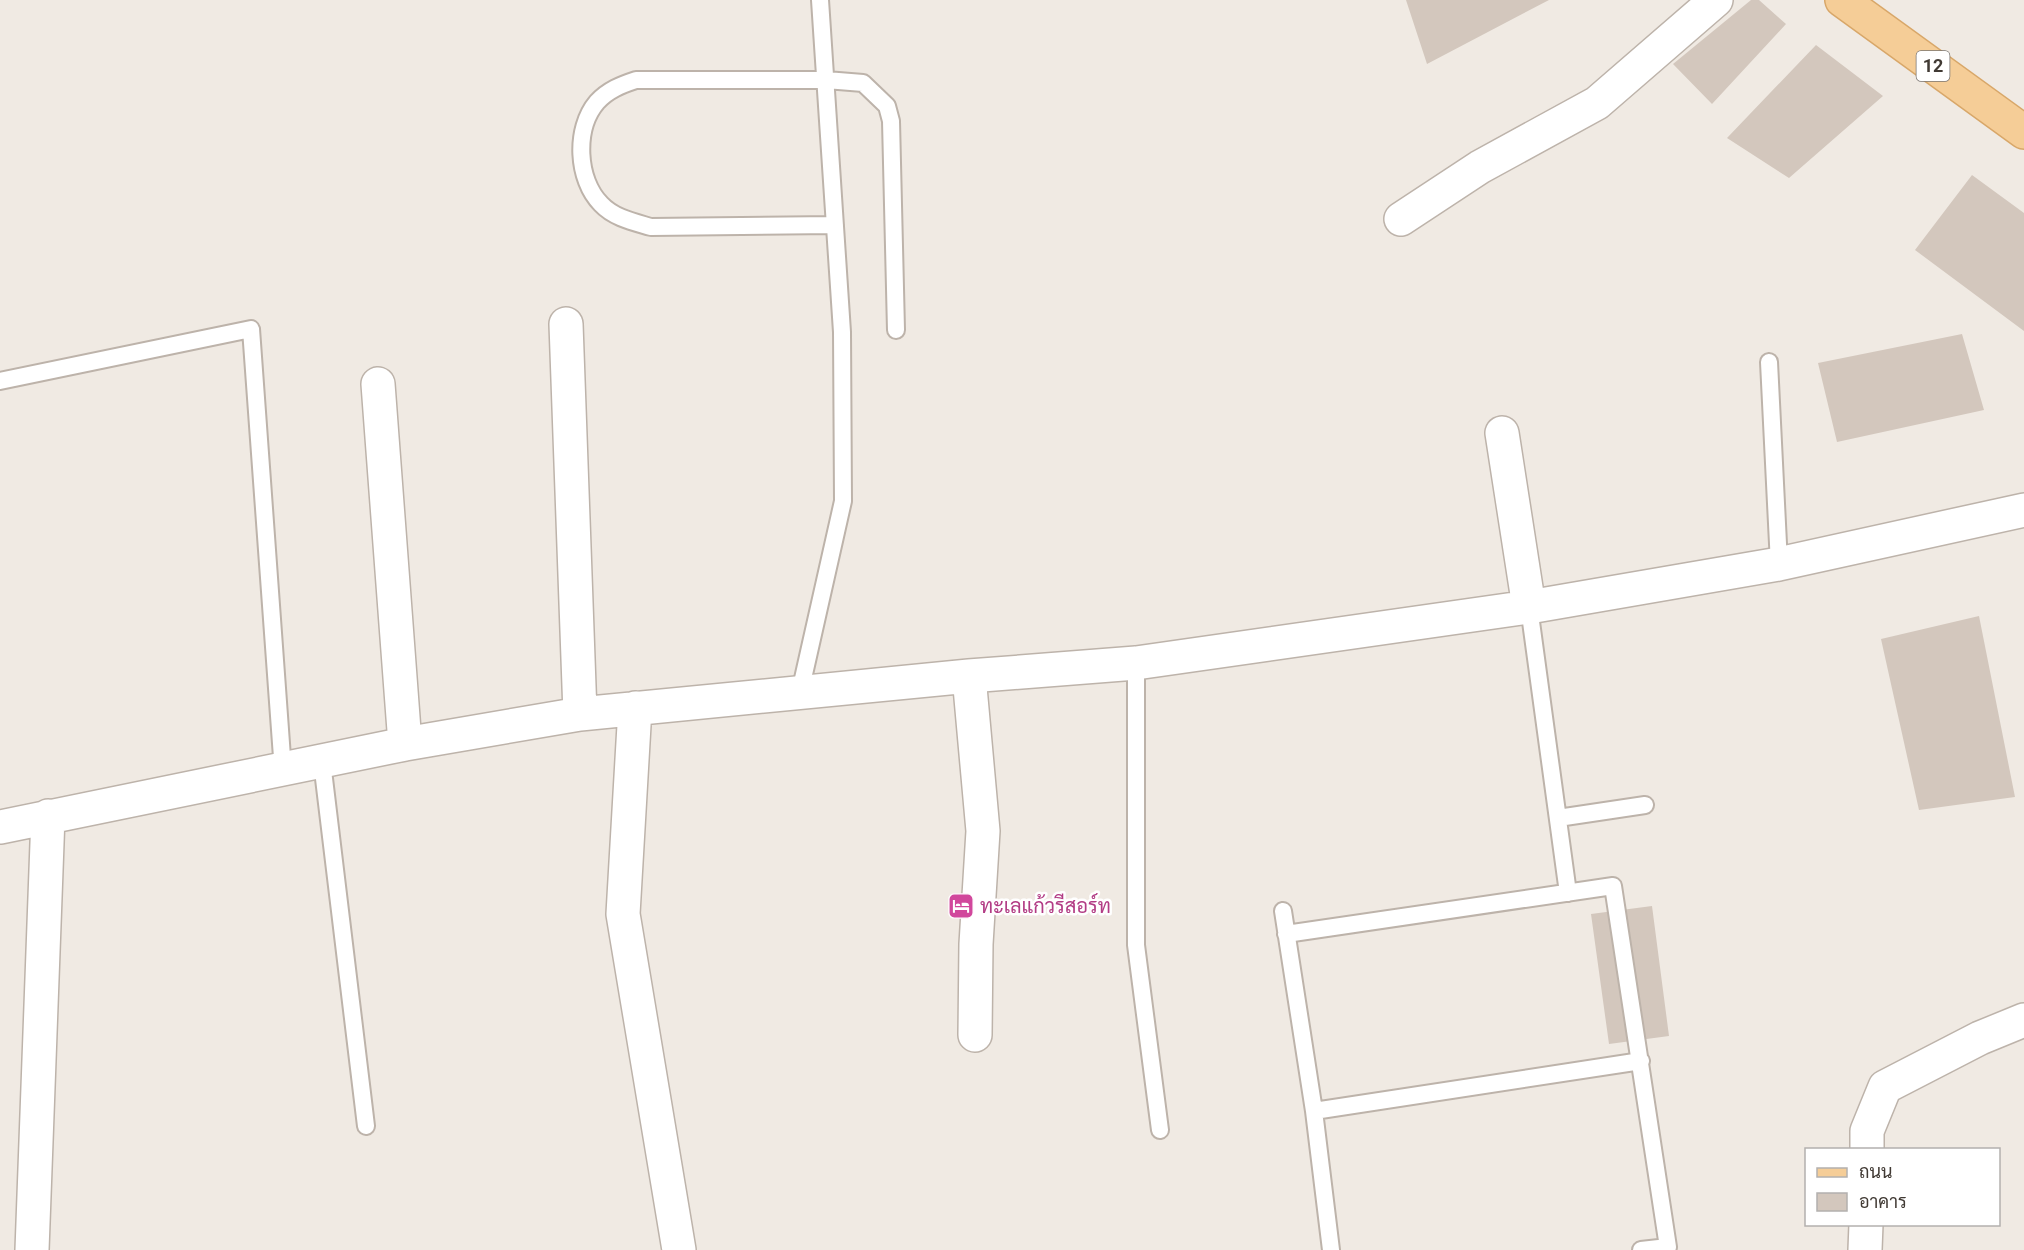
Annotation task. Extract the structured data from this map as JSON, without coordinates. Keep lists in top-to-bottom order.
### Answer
{
  "streets": {
    "main road": ["12"]
  },
  "places": {
    "hotel": ["ทะเลแก้วรีสอร์ท"]
  },
  "legend": ["ถนน", "อาคาร"]
}
